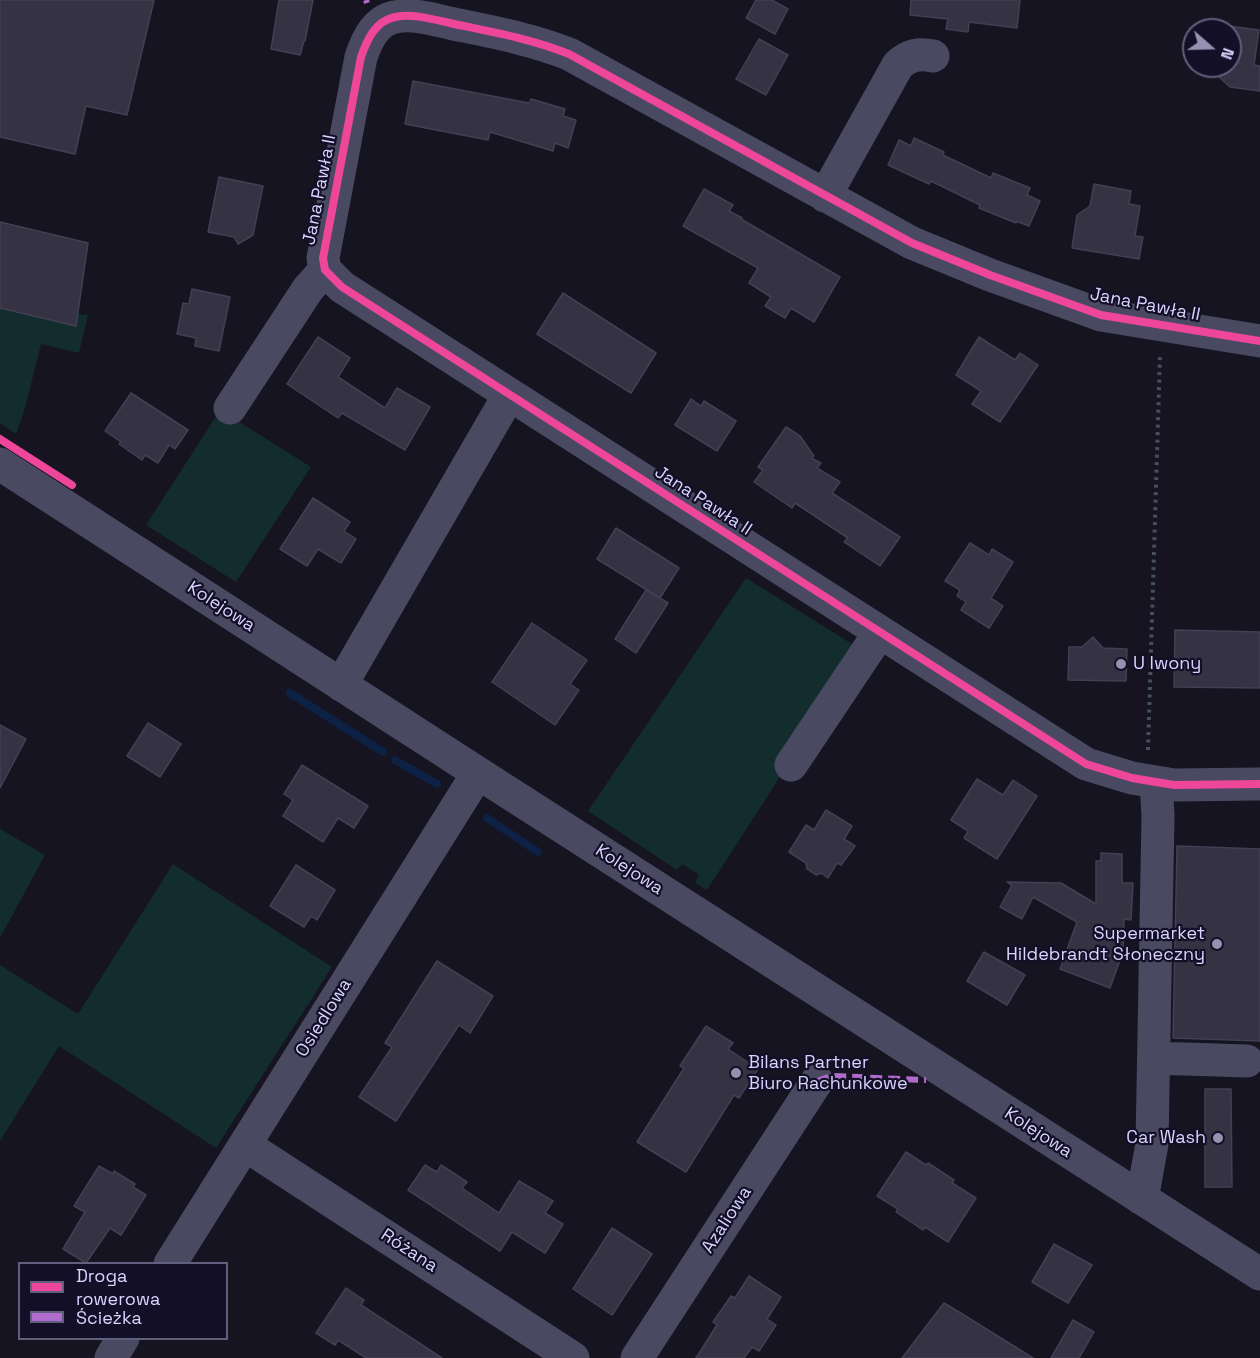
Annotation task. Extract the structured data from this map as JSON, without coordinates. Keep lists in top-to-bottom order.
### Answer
{
  "streets": {
    "street": [
      "Jana Pawła II",
      "Kolejowa",
      "Osiedlowa",
      "Azaliowa",
      "Różana"
    ]
  },
  "crossings": [
    ["Kolejowa", "Osiedlowa"],
    ["Osiedlowa", "Różana"]
  ],
  "places": [
    "U Iwony",
    "Supermarket Hildebrandt Słoneczny",
    "Bilans Partner Biuro Rachunkowe",
    "Car Wash"
  ],
  "legend": ["Droga rowerowa", "Ścieżka"],
  "north": "right"
}
